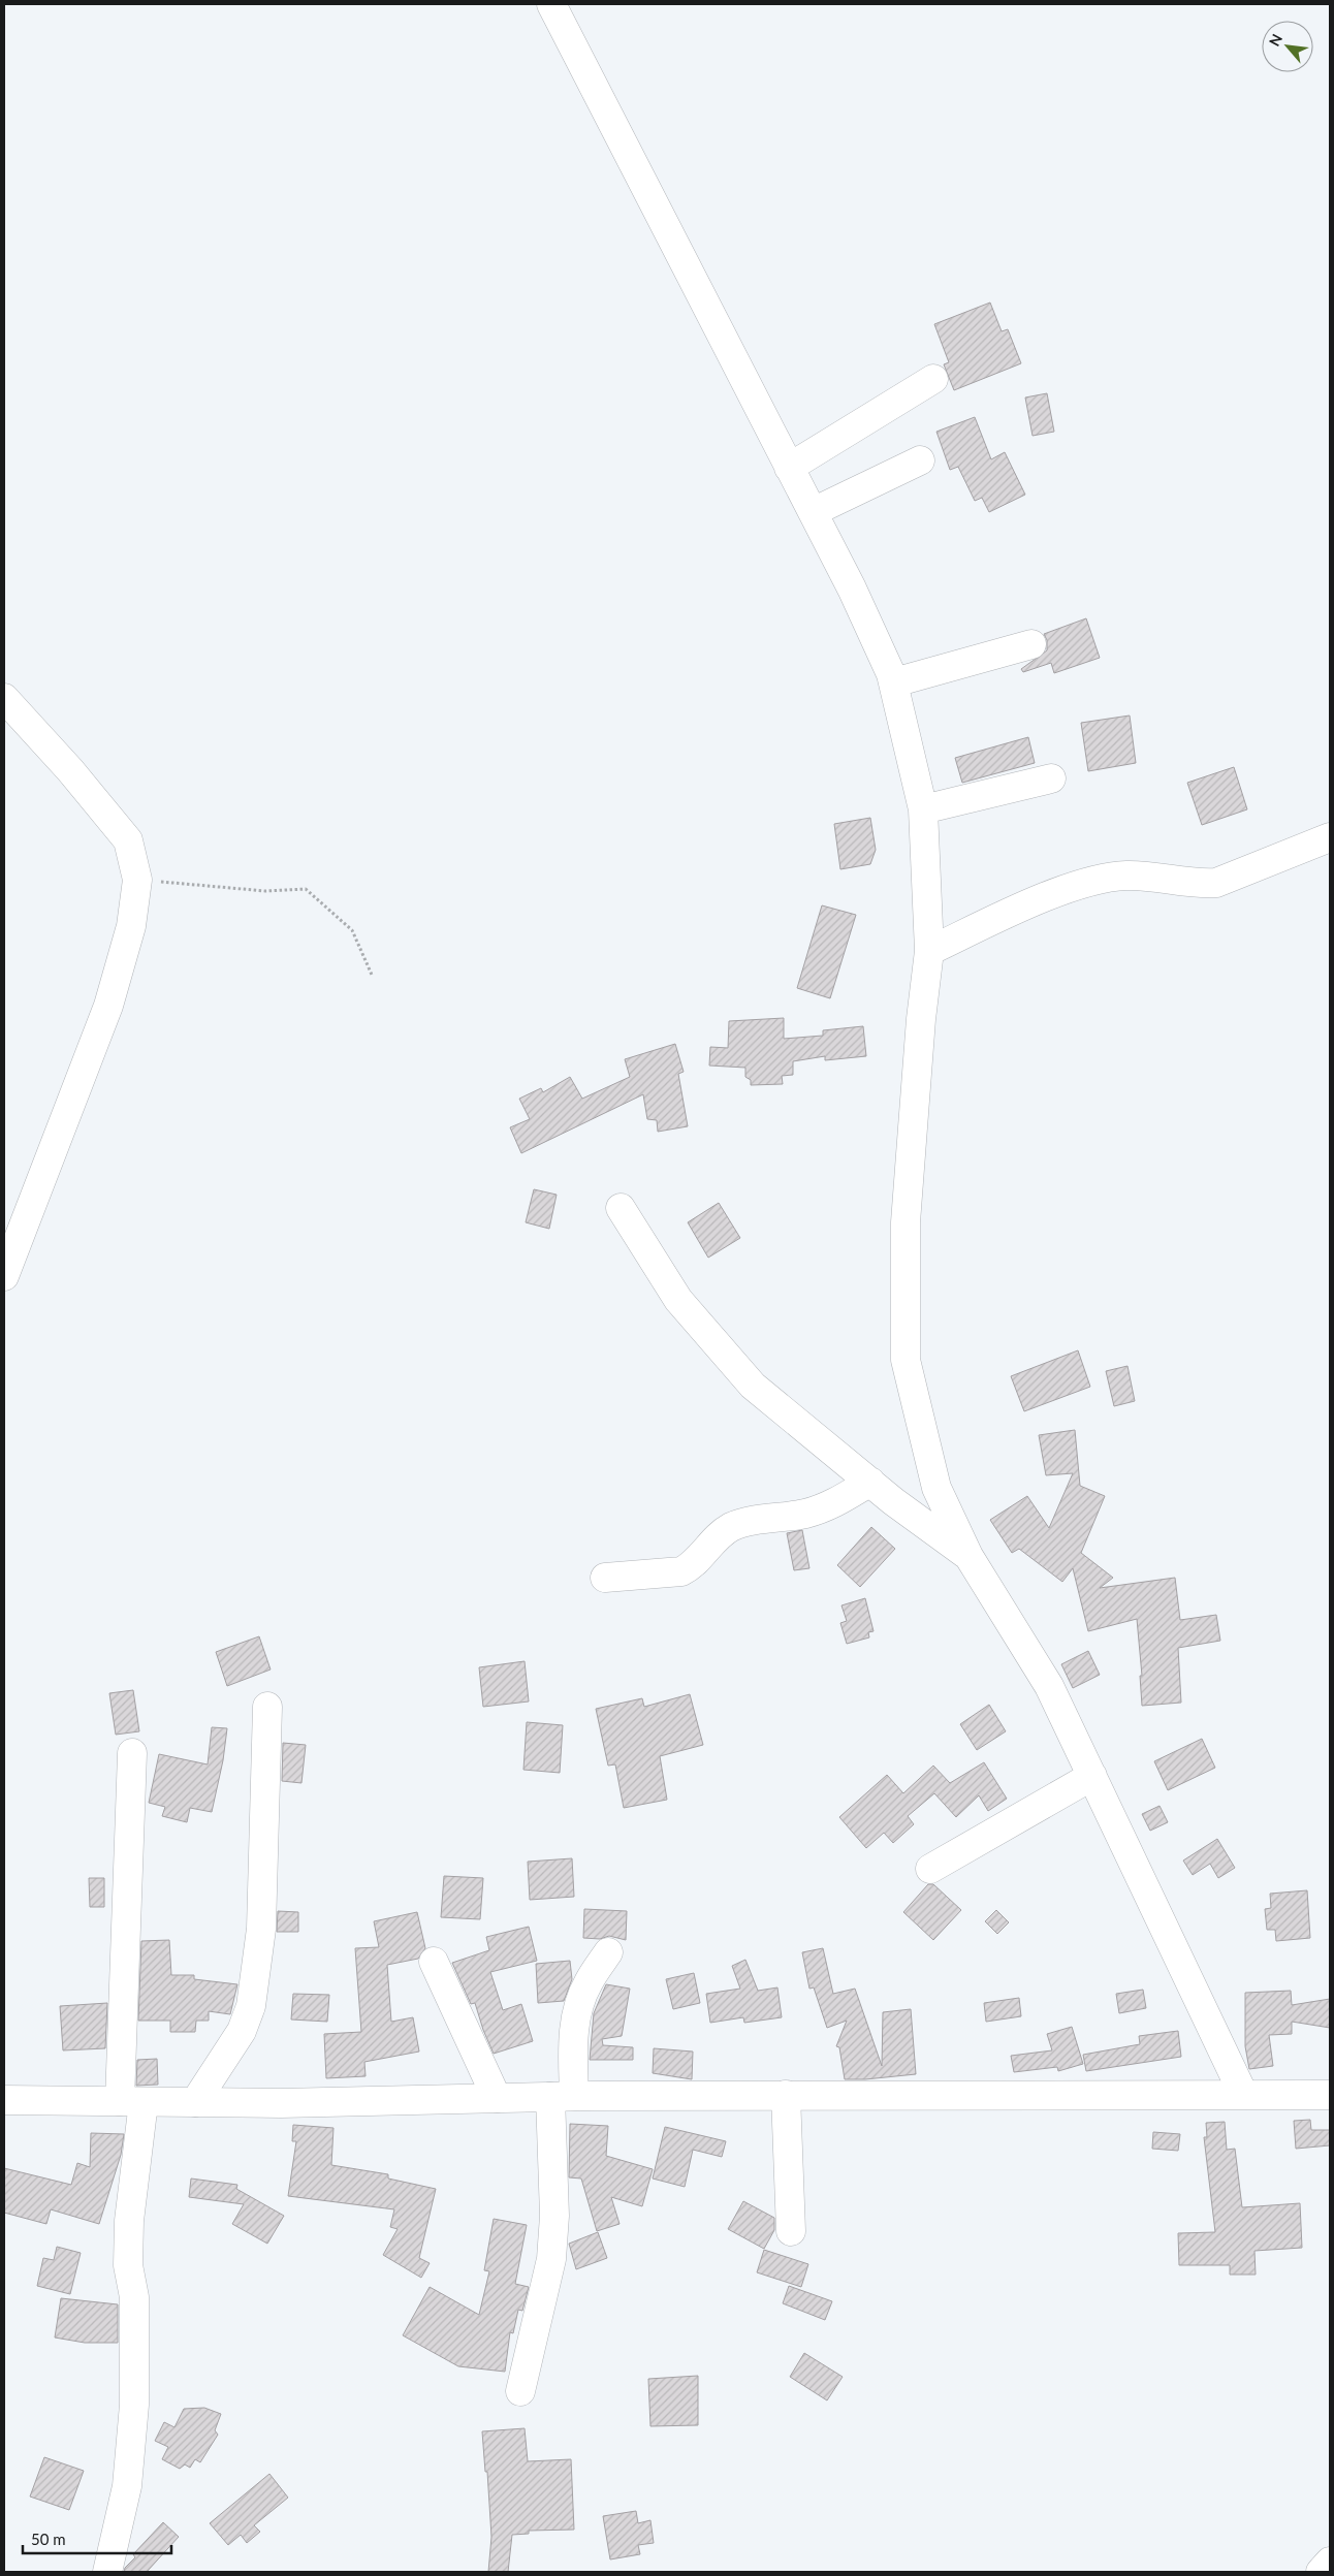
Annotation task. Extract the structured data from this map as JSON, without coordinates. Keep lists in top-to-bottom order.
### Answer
{
  "scale_bar": "50 m",
  "north": "top left"
}
